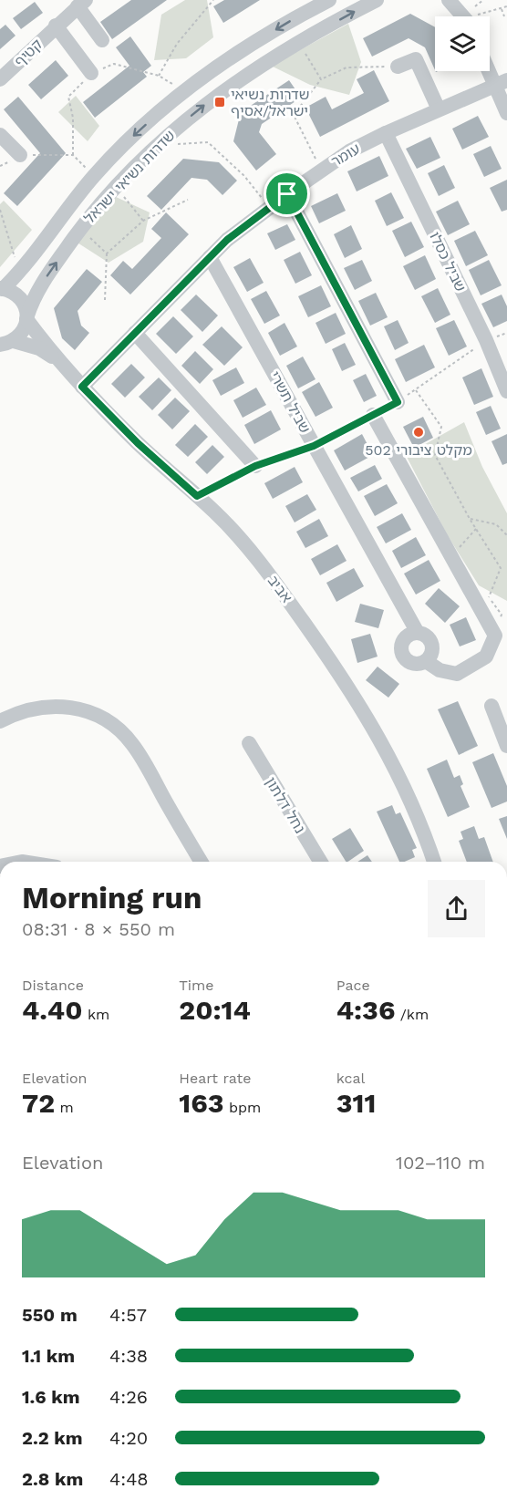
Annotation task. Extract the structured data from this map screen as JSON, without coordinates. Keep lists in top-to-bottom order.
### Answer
{
  "streets": {
    "street": [
      "קטיף",
      "עומר",
      "שדרות נשיאי ישראל",
      "שביל כסלו",
      "שביל תשרי",
      "אביב",
      "נחל דלתון"
    ]
  },
  "crossings": [
    ["עומר", "שביל כסלו"],
    ["עומר", "שביל תשרי"],
    ["עומר", "אביב"],
    ["שדרות נשיאי ישראל", "אביב"]
  ],
  "places": {
    "transit": ["שדרות נשיאי ישראל/אסיף"],
    "other": ["מקלט ציבורי 502"]
  },
  "page": {
    "heading": ["Morning run", "08:31 · 8 × 550 m"],
    "stats": [
      ["Distance", "4.40 km"],
      ["Time", "20:14"],
      ["Pace", "4:36 /km"],
      ["Elevation", "72 m"],
      ["Heart rate", "163 bpm"],
      ["kcal", "311"]
    ],
    "chart": ["Elevation", "102–110 m"],
    "list": [
      {
        "name": "550 m",
        "note": "4:57"
      },
      {
        "name": "1.1 km",
        "note": "4:38"
      },
      {
        "name": "1.6 km",
        "note": "4:26"
      },
      {
        "name": "2.2 km",
        "note": "4:20"
      },
      {
        "name": "2.8 km",
        "note": "4:48"
      }
    ]
  }
}
